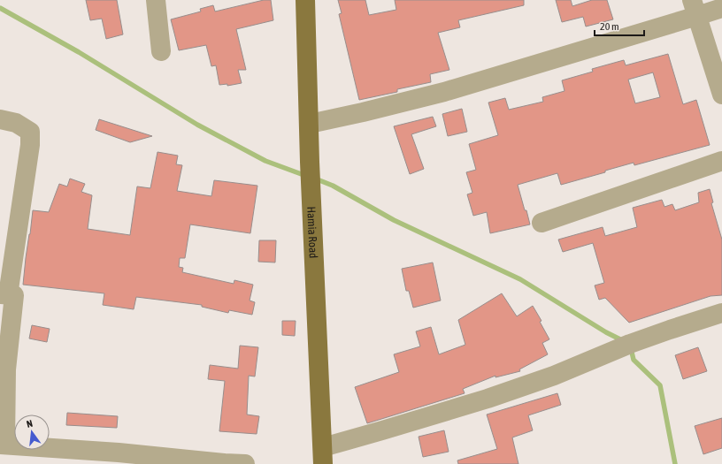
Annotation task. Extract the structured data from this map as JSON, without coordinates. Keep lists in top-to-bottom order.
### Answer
{
  "streets": {
    "main road": ["Hamia Road"]
  },
  "scale_bar": "20 m",
  "north": "top"
}
